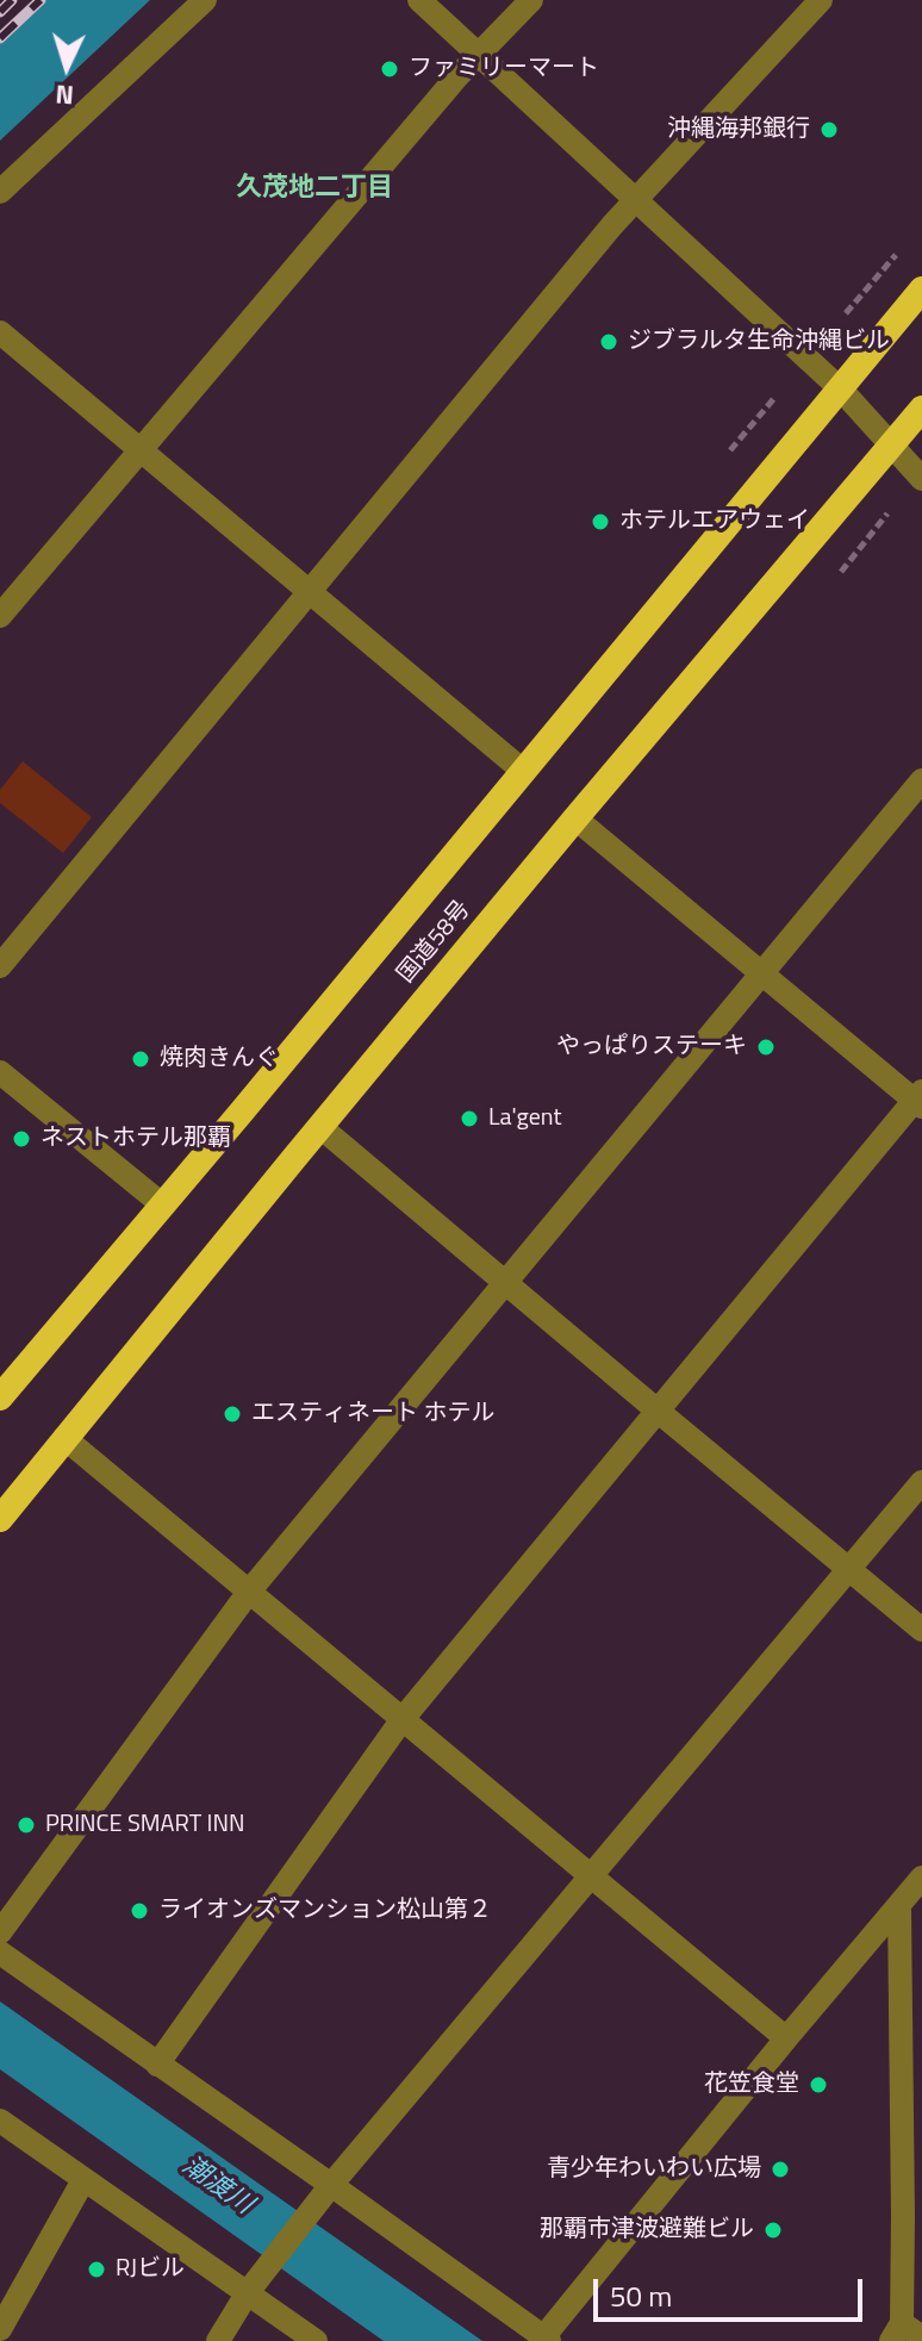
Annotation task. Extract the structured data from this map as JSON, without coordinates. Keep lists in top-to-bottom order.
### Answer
{
  "streets": {
    "highway": ["国道58号"]
  },
  "districts": ["久茂地二丁目"],
  "water": ["潮渡川"],
  "places": [
    "ファミリーマート",
    "沖縄海邦銀行",
    "ジブラルタ生命沖縄ビル",
    "ホテルエアウェイ",
    "やっぱりステーキ",
    "焼肉きんぐ",
    "La'gent",
    "ネストホテル那覇",
    "エスティネート ホテル",
    "PRINCE SMART INN",
    "ライオンズマンション松山第２",
    "花笠食堂",
    "青少年わいわい広場",
    "那覇市津波避難ビル",
    "RJビル"
  ],
  "scale_bar": "50 m",
  "north": "bottom"
}
